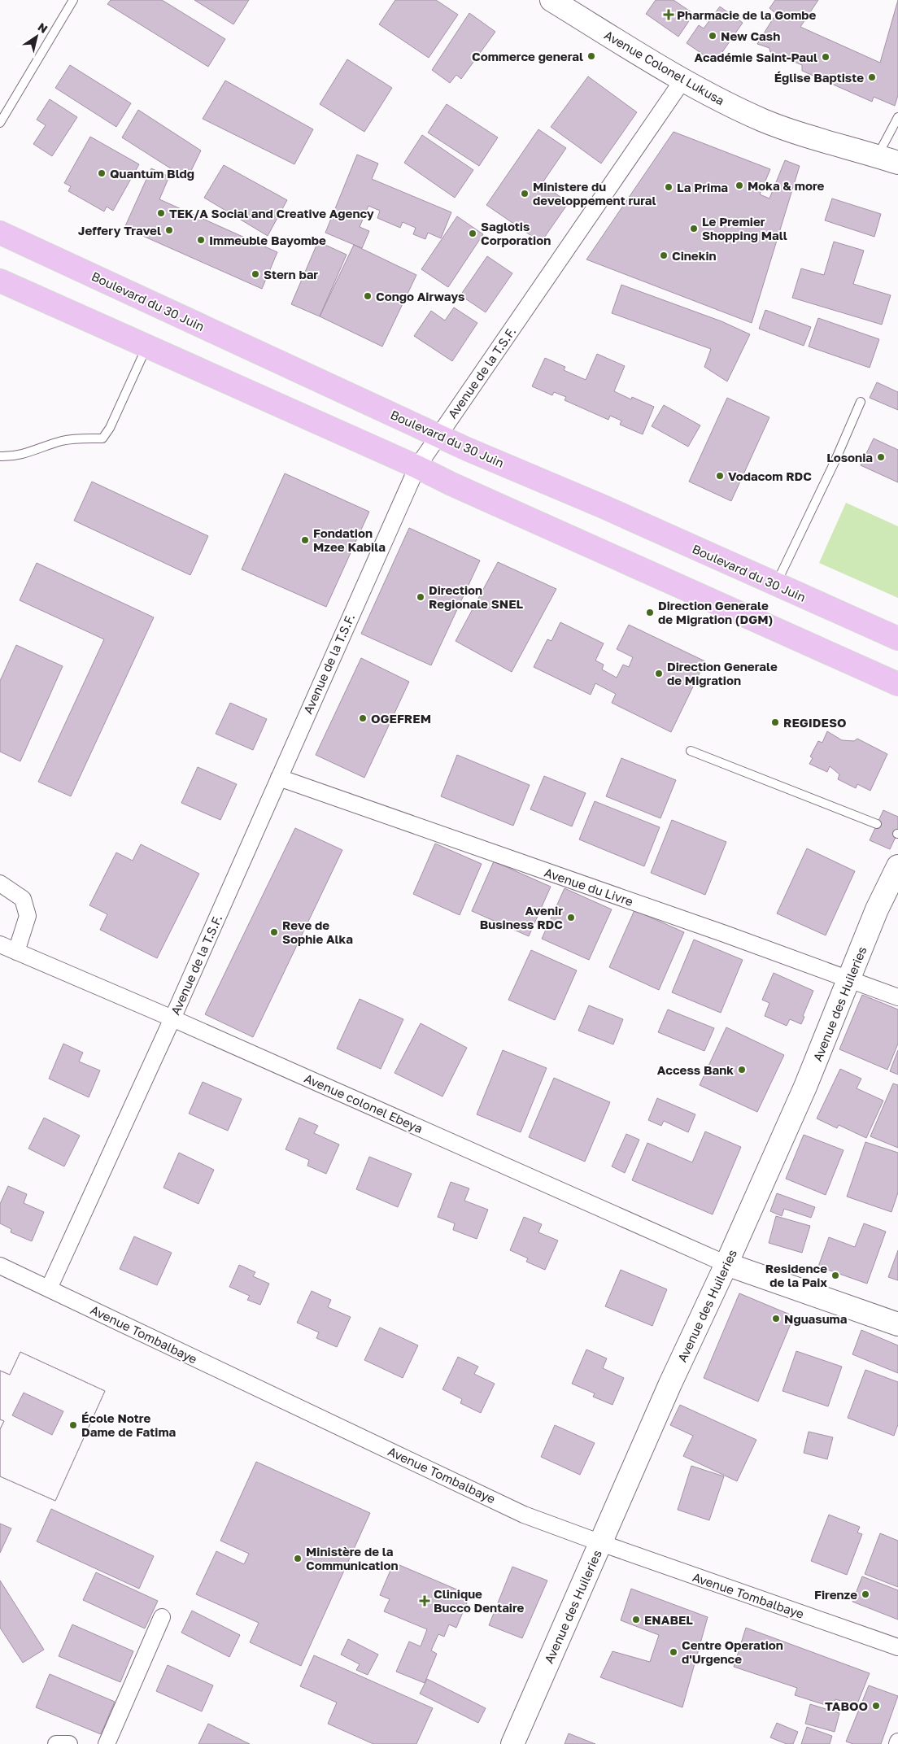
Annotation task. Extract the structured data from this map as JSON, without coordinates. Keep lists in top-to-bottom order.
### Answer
{
  "streets": {
    "main road": ["Avenue Colonel Lukusa", "Boulevard du 30 Juin", "Avenue des Huileries"],
    "street": [
      "Avenue de la T.S.F.",
      "Avenue du Livre",
      "Avenue colonel Ebeya",
      "Avenue Tombalbaye"
    ]
  },
  "crossings": [
    ["Avenue Colonel Lukusa", "Avenue de la T.S.F."],
    ["Boulevard du 30 Juin", "Avenue de la T.S.F."],
    ["Avenue de la T.S.F.", "Avenue du Livre"],
    ["Avenue de la T.S.F.", "Avenue colonel Ebeya"],
    ["Avenue de la T.S.F.", "Avenue Tombalbaye"],
    ["Avenue du Livre", "Avenue des Huileries"],
    ["Avenue des Huileries", "Avenue colonel Ebeya"],
    ["Avenue des Huileries", "Avenue Tombalbaye"]
  ],
  "places": {
    "health": ["Pharmacie de la Gombe", "Clinique Bucco Dentaire"],
    "other": [
      "New Cash",
      "Commerce general",
      "Académie Saint-Paul",
      "Église Baptiste",
      "Quantum Bldg",
      "Moka & more",
      "La Prima",
      "Ministere du developpement rural",
      "TEK/A Social and Creative Agency",
      "Le Premier Shopping Mall",
      "Jeffery Travel",
      "Saglotis Corporation",
      "Immeuble Bayombe",
      "Cinekin",
      "Stern bar",
      "Congo Airways",
      "Losonia",
      "Vodacom RDC",
      "Fondation Mzee Kabila",
      "Direction Regionale SNEL",
      "Direction Generale de Migration (DGM)",
      "Direction Generale de Migration",
      "OGEFREM",
      "REGIDESO",
      "Avenir Business RDC",
      "Reve de Sophie Alka",
      "Access Bank",
      "Residence de la Paix",
      "Nguasuma",
      "École Notre Dame de Fatima",
      "Ministère de la Communication",
      "Firenze",
      "ENABEL",
      "Centre Operation d'Urgence",
      "TABOO"
    ]
  },
  "north": "top right"
}
